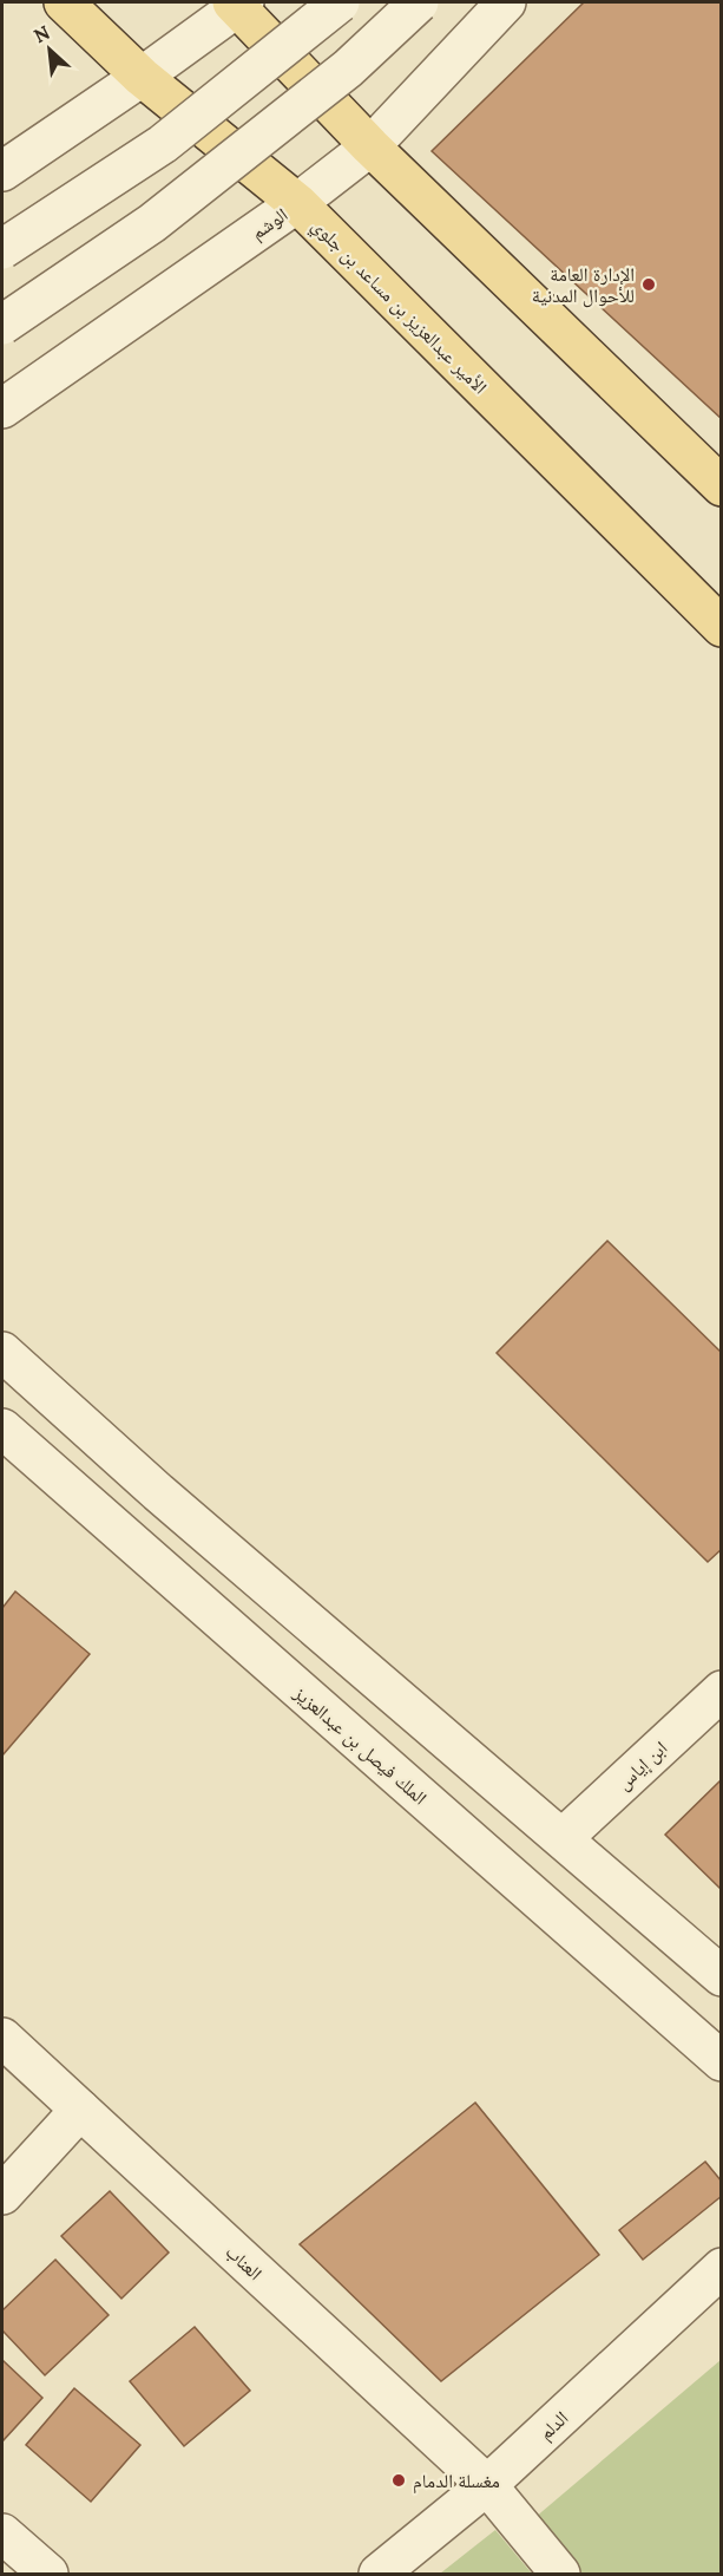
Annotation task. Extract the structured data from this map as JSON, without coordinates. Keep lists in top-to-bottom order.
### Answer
{
  "streets": {
    "main road": ["الأمير عبدالعزيز بن مساعد بن جلوي"],
    "street": [
      "الوشم",
      "الملك فيصل بن عبدالعزيز",
      "ابن إياس",
      "العناب",
      "الدلم"
    ]
  },
  "crossings": [
    ["الوشم", "الأمير عبدالعزيز بن مساعد بن جلوي"],
    ["العناب", "الدلم"]
  ],
  "places": ["الإدارة العامة للأحوال المدنية", "مغسلة الدمام"],
  "north": "top left"
}
